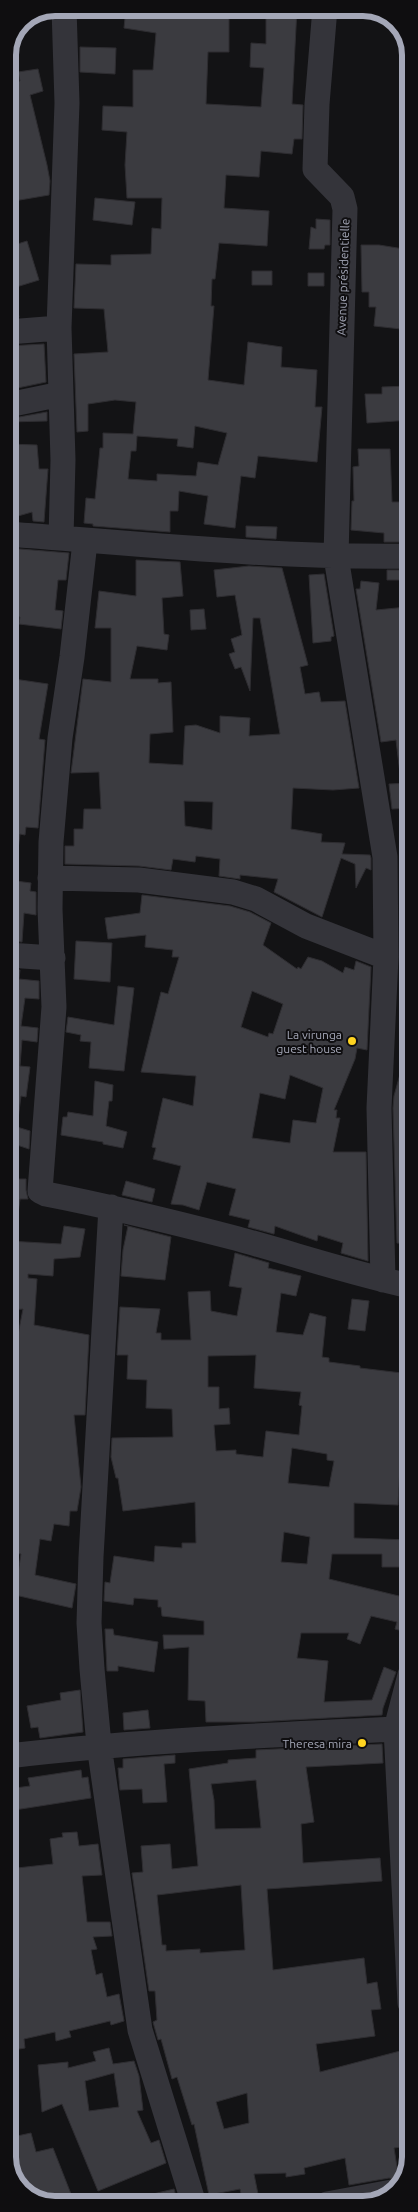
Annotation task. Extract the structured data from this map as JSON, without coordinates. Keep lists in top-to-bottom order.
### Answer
{
  "streets": {
    "street": ["Avenue présidentielle"]
  },
  "places": ["La virunga guest house", "Theresa mira"]
}
